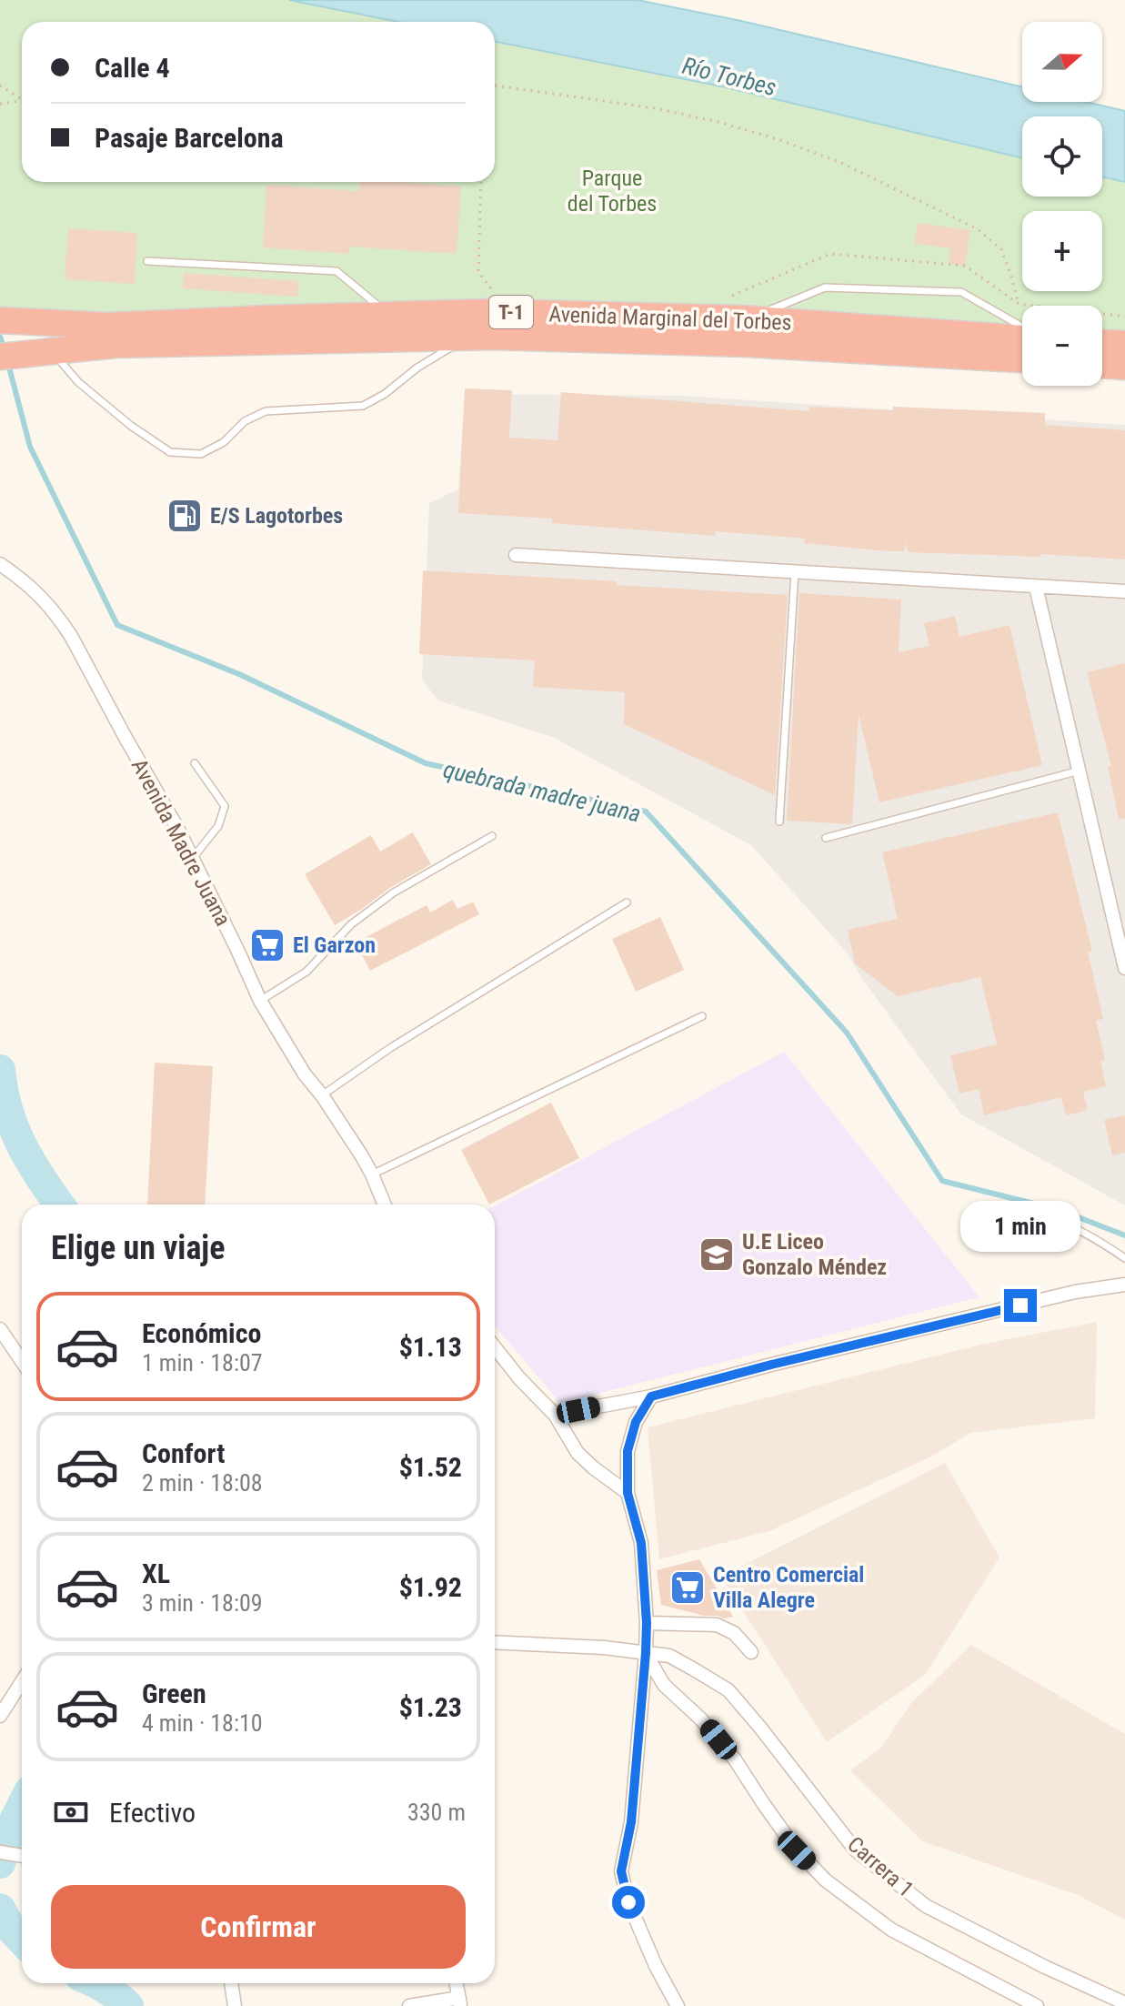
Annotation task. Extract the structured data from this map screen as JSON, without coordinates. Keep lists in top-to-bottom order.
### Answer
{
  "streets": {
    "highway": ["T-1", "Avenida Marginal del Torbes"],
    "street": ["Avenida Madre Juana", "Carrera 1"]
  },
  "water": ["Río Torbes", "quebrada madre juana"],
  "parks": ["Parque del Torbes"],
  "places": {
    "fuel station": ["E/S Lagotorbes"],
    "supermarket": ["El Garzon", "Centro Comercial Villa Alegre"],
    "school or university": ["U.E Liceo Gonzalo Méndez"]
  },
  "north": "right",
  "page": {
    "map_buttons": ["+", "−"],
    "banner": ["Calle 4", "Pasaje Barcelona"],
    "bubble": "1 min",
    "heading": "Elige un viaje",
    "list": [
      {
        "name": "Económico",
        "note": "1 min · 18:07",
        "value": "$1.13"
      },
      {
        "name": "Confort",
        "note": "2 min · 18:08",
        "value": "$1.52"
      },
      {
        "name": "XL",
        "note": "3 min · 18:09",
        "value": "$1.92"
      },
      {
        "name": "Green",
        "note": "4 min · 18:10",
        "value": "$1.23"
      }
    ],
    "pay": ["Efectivo", "330 m"],
    "buttons": "Confirmar"
  }
}
